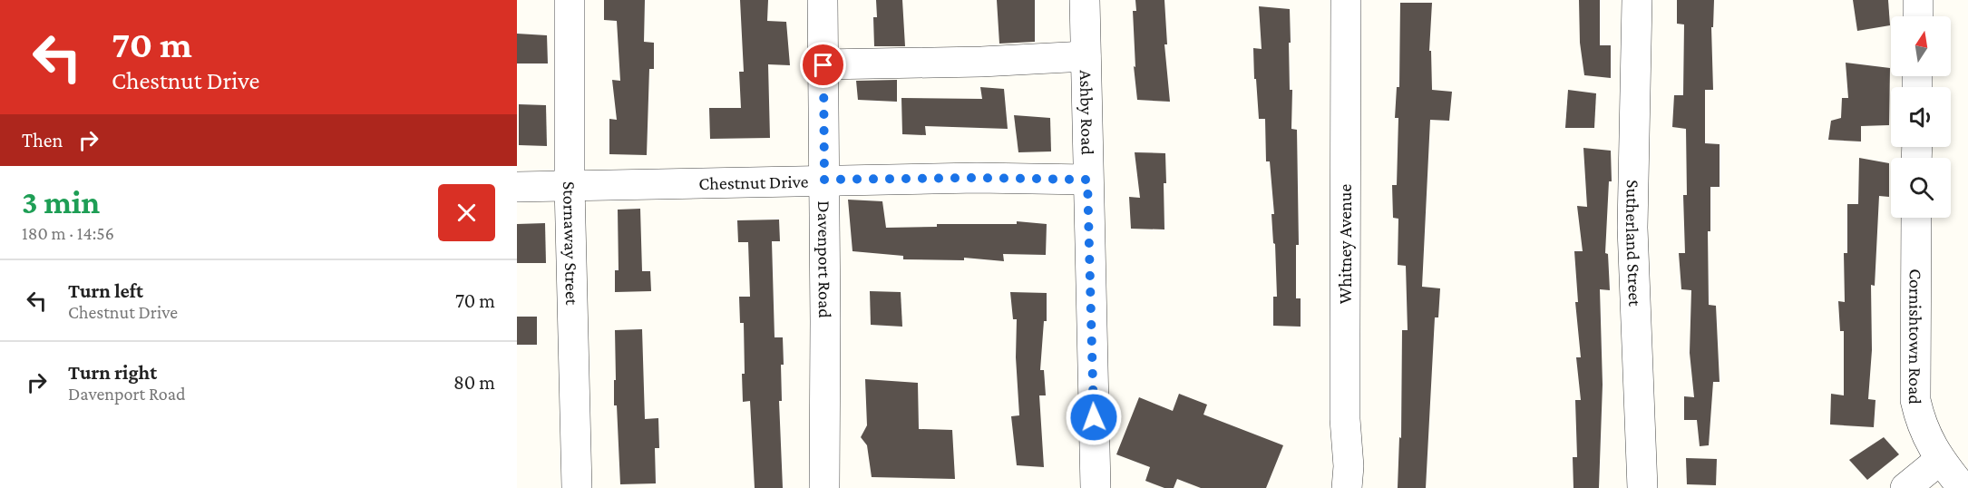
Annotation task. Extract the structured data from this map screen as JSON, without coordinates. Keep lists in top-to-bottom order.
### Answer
{
  "streets": {
    "street": [
      "Ashby Road",
      "Chestnut Drive",
      "Stornaway Street",
      "Whitney Avenue",
      "Sutherland Street",
      "Davenport Road",
      "Cornishtown Road"
    ]
  },
  "crossings": [
    ["Ashby Road", "Chestnut Drive"],
    ["Chestnut Drive", "Stornaway Street"],
    ["Chestnut Drive", "Davenport Road"]
  ],
  "north": "top",
  "page": {
    "turn": ["70 m", "Chestnut Drive"],
    "then": "Then",
    "heading": ["3 min", "180 m · 14:56"],
    "list": [
      {
        "name": "Turn left",
        "note": "Chestnut Drive",
        "value": "70 m"
      },
      {
        "name": "Turn right",
        "note": "Davenport Road",
        "value": "80 m"
      }
    ]
  }
}
